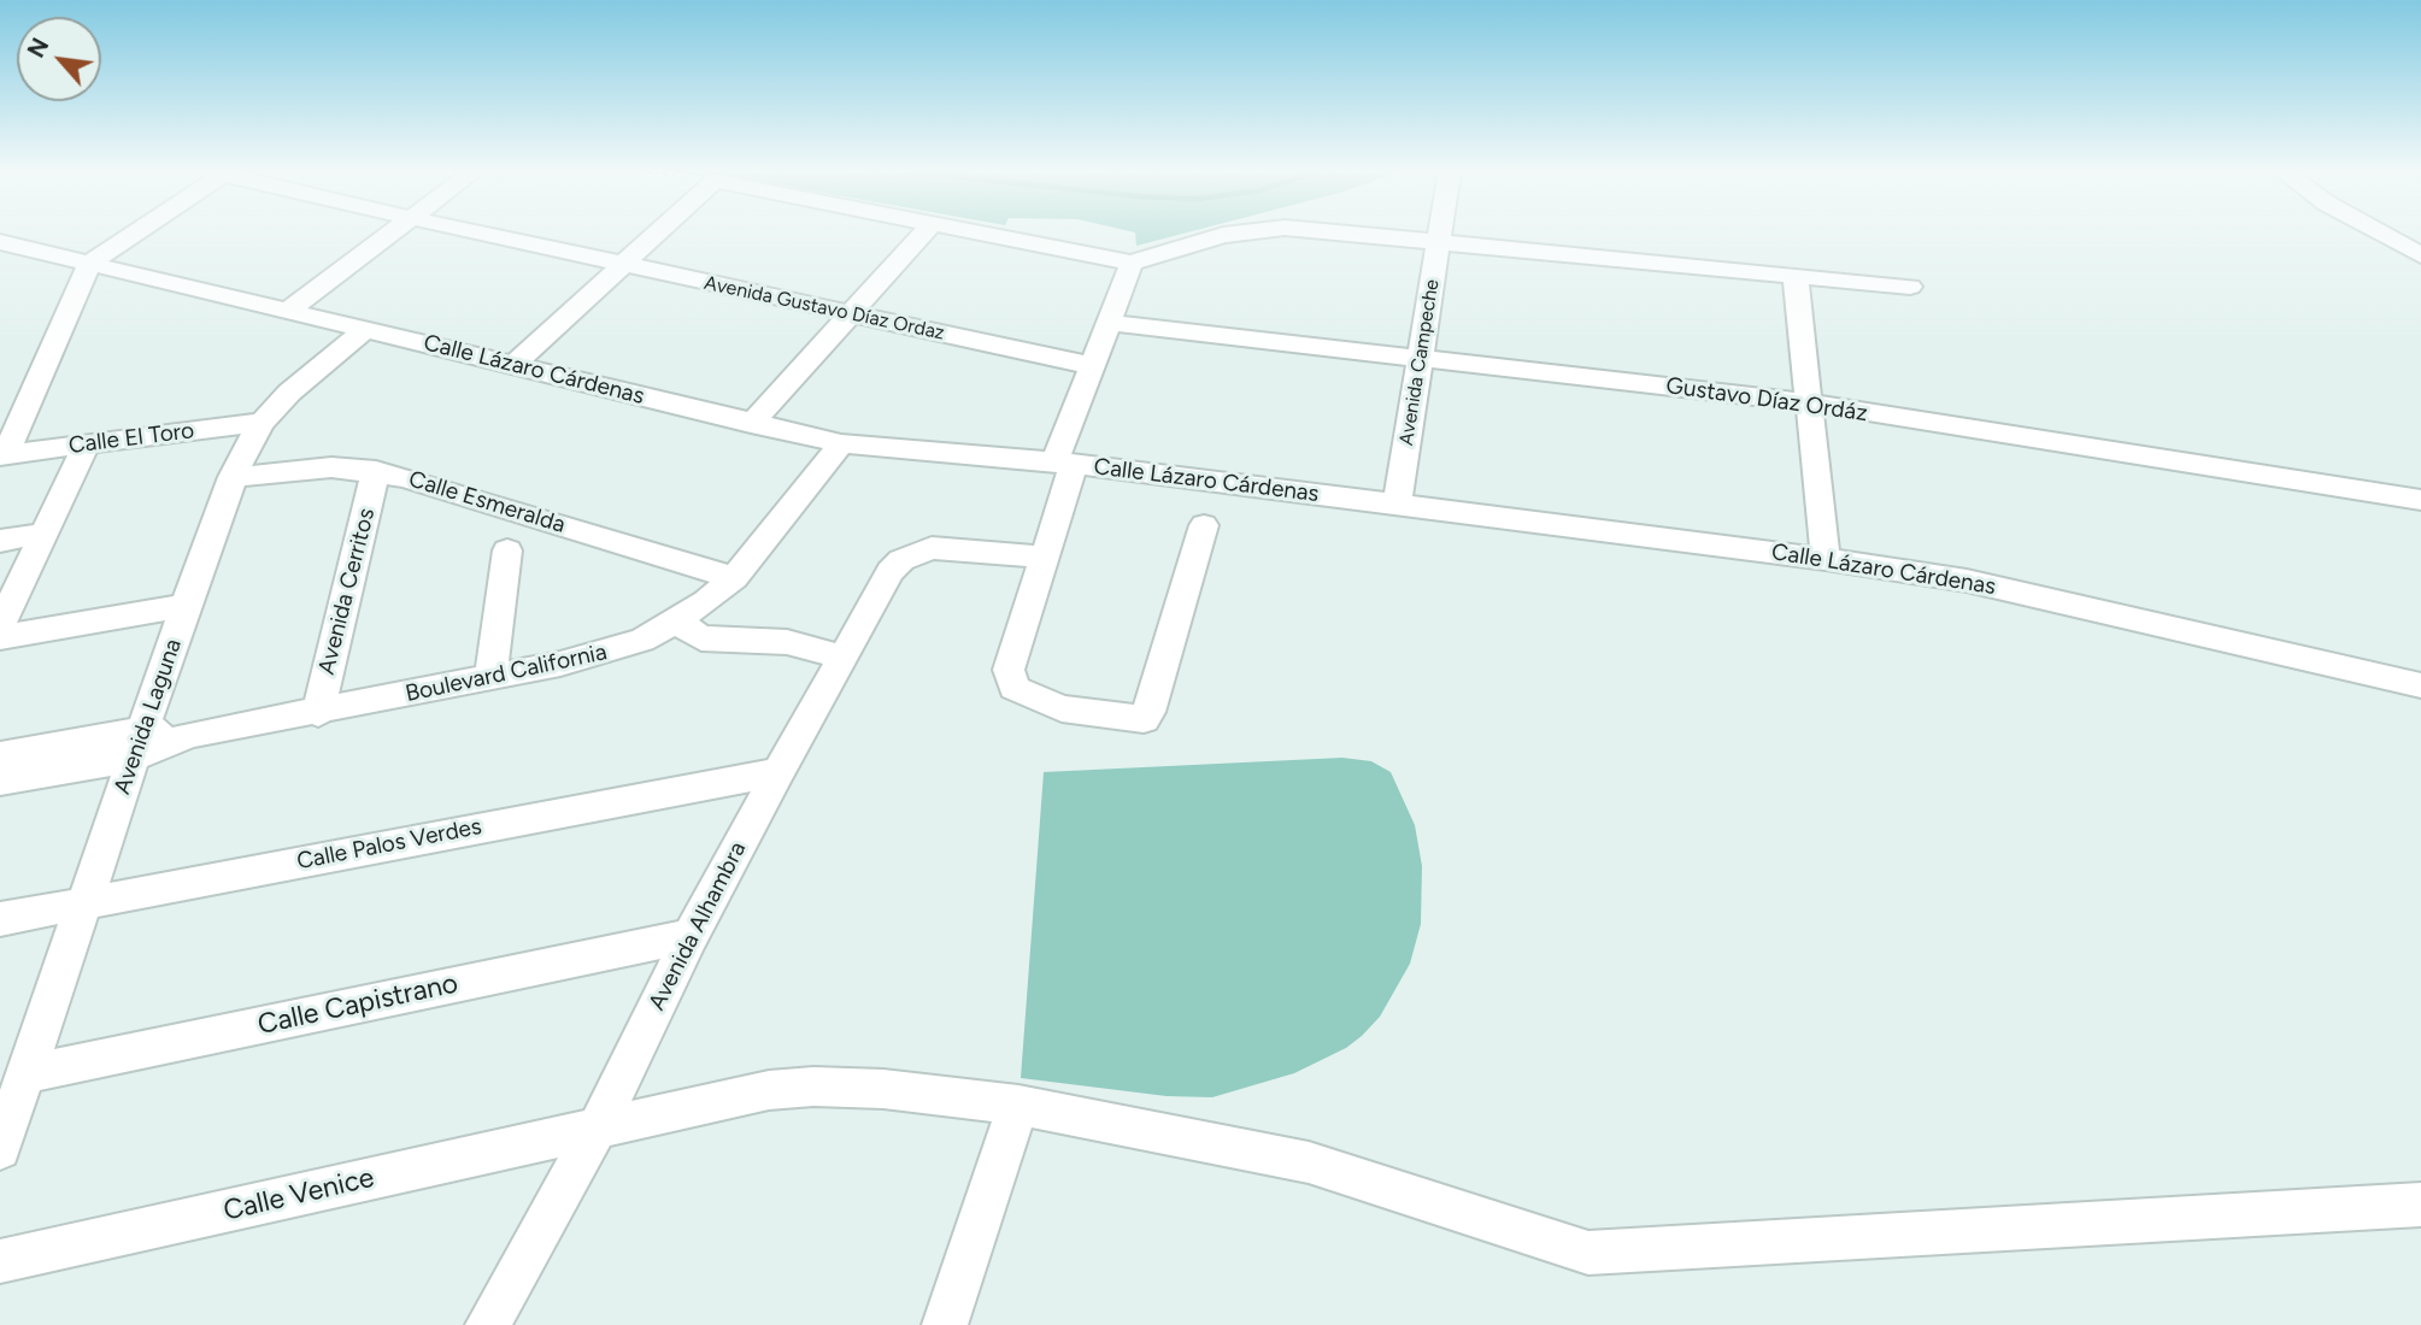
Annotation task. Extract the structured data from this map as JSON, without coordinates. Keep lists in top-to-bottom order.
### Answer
{
  "streets": {
    "street": [
      "Avenida Gustavo Díaz Ordaz",
      "Avenida Campeche",
      "Calle Lázaro Cárdenas",
      "Gustavo Díaz Ordáz",
      "Calle El Toro",
      "Calle Esmeralda",
      "Avenida Cerritos",
      "Boulevard California",
      "Avenida Laguna",
      "Calle Palos Verdes",
      "Avenida Alhambra",
      "Calle Capistrano",
      "Calle Venice"
    ]
  },
  "crossings": [
    ["Avenida Campeche", "Calle Lázaro Cárdenas"],
    ["Avenida Campeche", "Gustavo Díaz Ordáz"],
    ["Calle Lázaro Cárdenas", "Boulevard California"],
    ["Calle Lázaro Cárdenas", "Avenida Laguna"],
    ["Calle El Toro", "Avenida Laguna"],
    ["Calle Esmeralda", "Avenida Cerritos"],
    ["Calle Esmeralda", "Boulevard California"],
    ["Calle Esmeralda", "Avenida Laguna"],
    ["Avenida Cerritos", "Boulevard California"],
    ["Boulevard California", "Avenida Laguna"],
    ["Avenida Laguna", "Calle Palos Verdes"],
    ["Avenida Laguna", "Calle Capistrano"],
    ["Calle Palos Verdes", "Avenida Alhambra"],
    ["Avenida Alhambra", "Calle Capistrano"],
    ["Avenida Alhambra", "Calle Venice"]
  ],
  "north": "top left"
}
